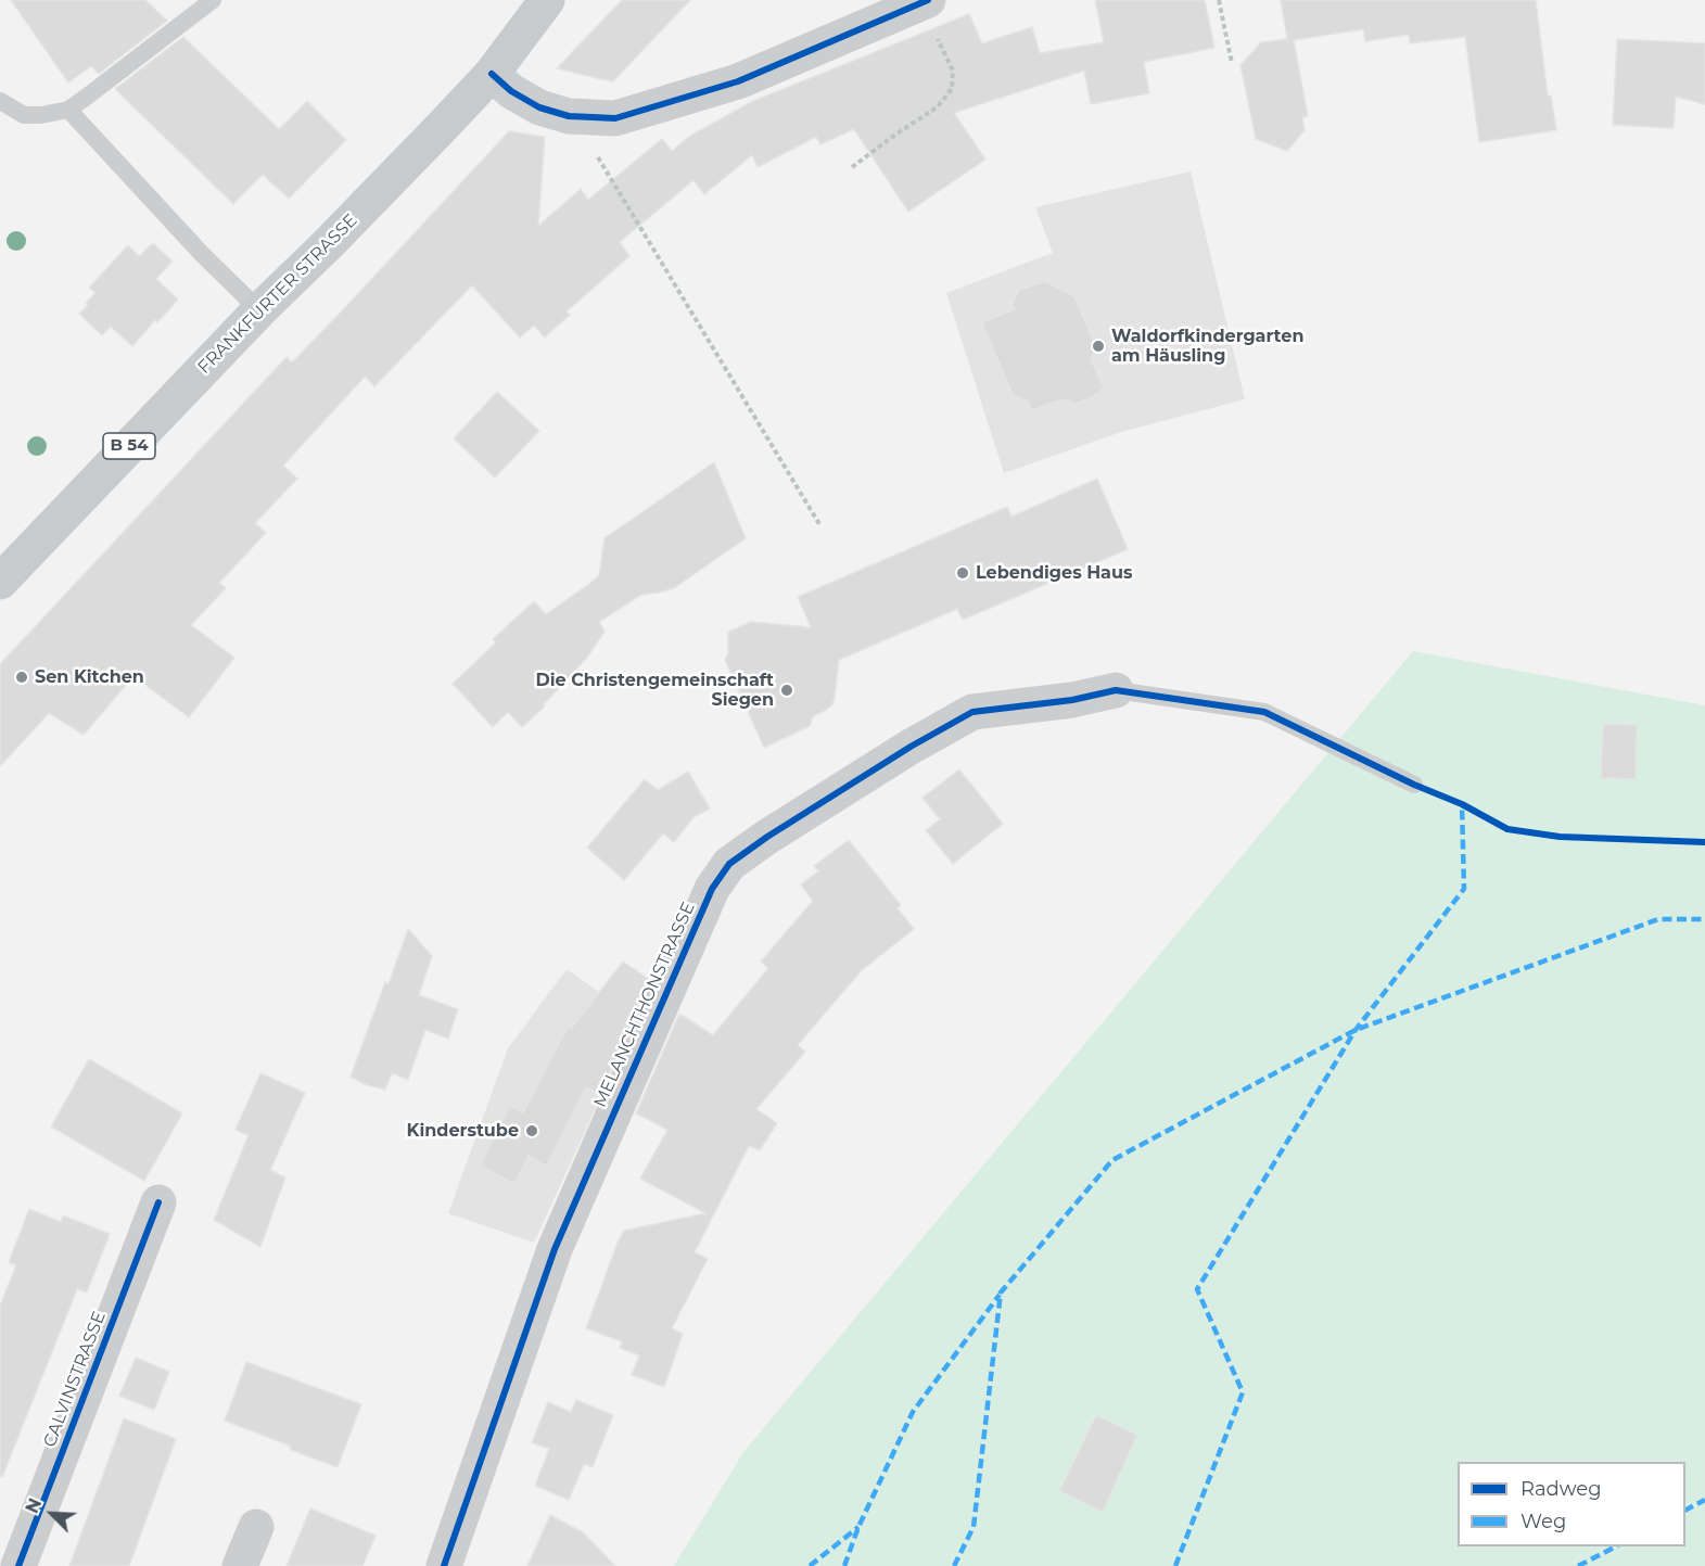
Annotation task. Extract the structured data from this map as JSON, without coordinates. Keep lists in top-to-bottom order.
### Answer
{
  "streets": {
    "main road": ["FRANKFURTER STRASSE", "B 54"],
    "street": ["MELANCHTHONSTRASSE", "CALVINSTRASSE"]
  },
  "places": [
    "Waldorfkindergarten am Häusling",
    "Lebendiges Haus",
    "Sen Kitchen",
    "Die Christengemeinschaft Siegen",
    "Kinderstube"
  ],
  "legend": ["Radweg", "Weg"],
  "north": "top left"
}
